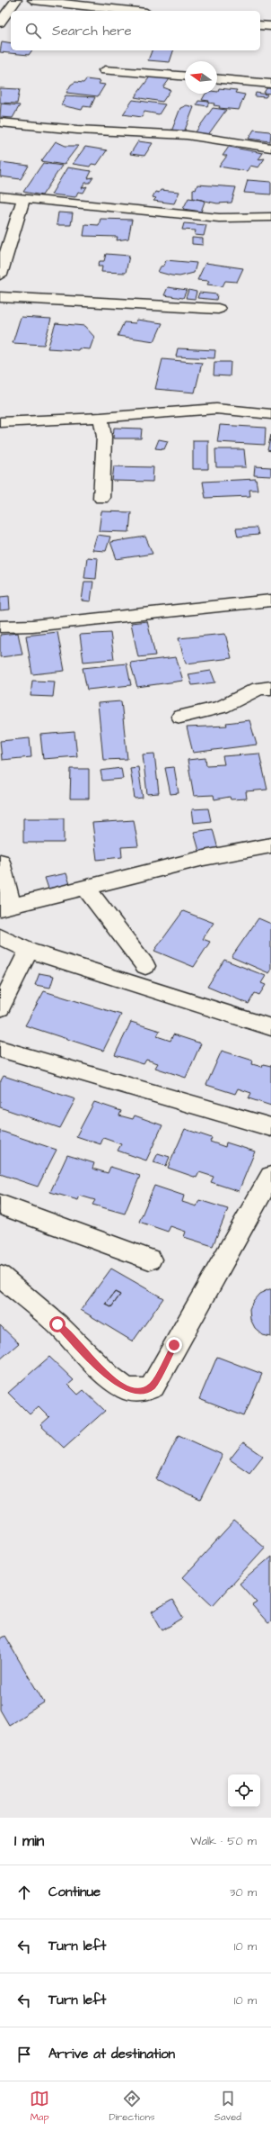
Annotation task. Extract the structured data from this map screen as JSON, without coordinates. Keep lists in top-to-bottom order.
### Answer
{
  "north": "left",
  "page": {
    "search": "Search here",
    "heading": ["1 min", "Walk · 50 m"],
    "list": [
      ["Continue", "30 m"],
      ["Turn left", "10 m"],
      ["Turn left", "10 m"],
      "Arrive at destination"
    ],
    "nav": ["Map", "Directions", "Saved"]
  }
}
